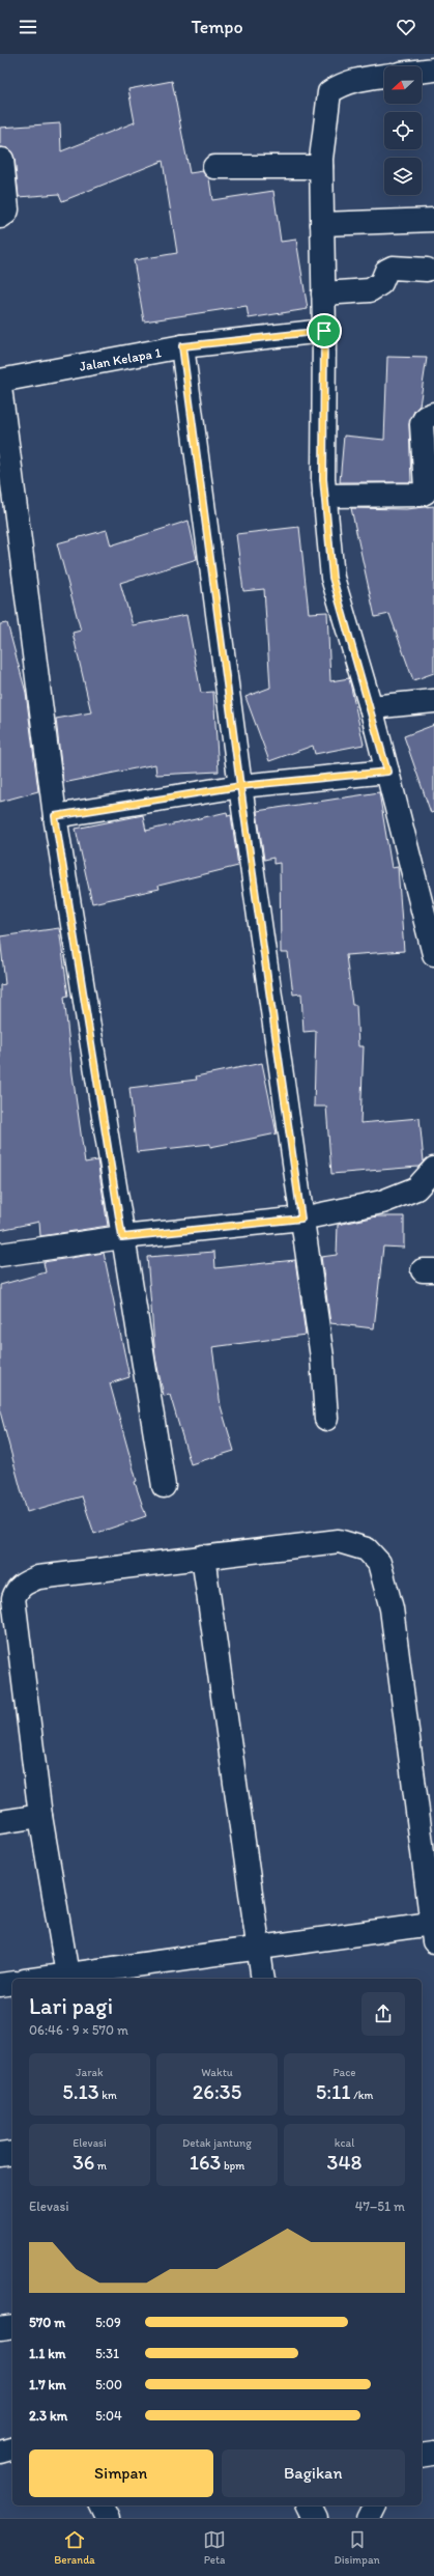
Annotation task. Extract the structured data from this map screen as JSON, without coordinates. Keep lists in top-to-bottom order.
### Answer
{
  "streets": {
    "street": ["Jalan Kelapa 1"]
  },
  "north": "left",
  "page": {
    "header": "Tempo",
    "heading": ["Lari pagi", "06:46 · 9 × 570 m"],
    "stats": [
      ["Jarak", "5.13 km"],
      ["Waktu", "26:35"],
      ["Pace", "5:11 /km"],
      ["Elevasi", "36 m"],
      ["Detak jantung", "163 bpm"],
      ["kcal", "348"]
    ],
    "chart": ["Elevasi", "47–51 m"],
    "list": [
      {
        "name": "570 m",
        "note": "5:09"
      },
      {
        "name": "1.1 km",
        "note": "5:31"
      },
      {
        "name": "1.7 km",
        "note": "5:00"
      },
      {
        "name": "2.3 km",
        "note": "5:04"
      }
    ],
    "buttons": ["Simpan", "Bagikan"],
    "tabs": ["Beranda", "Peta", "Disimpan"]
  }
}
